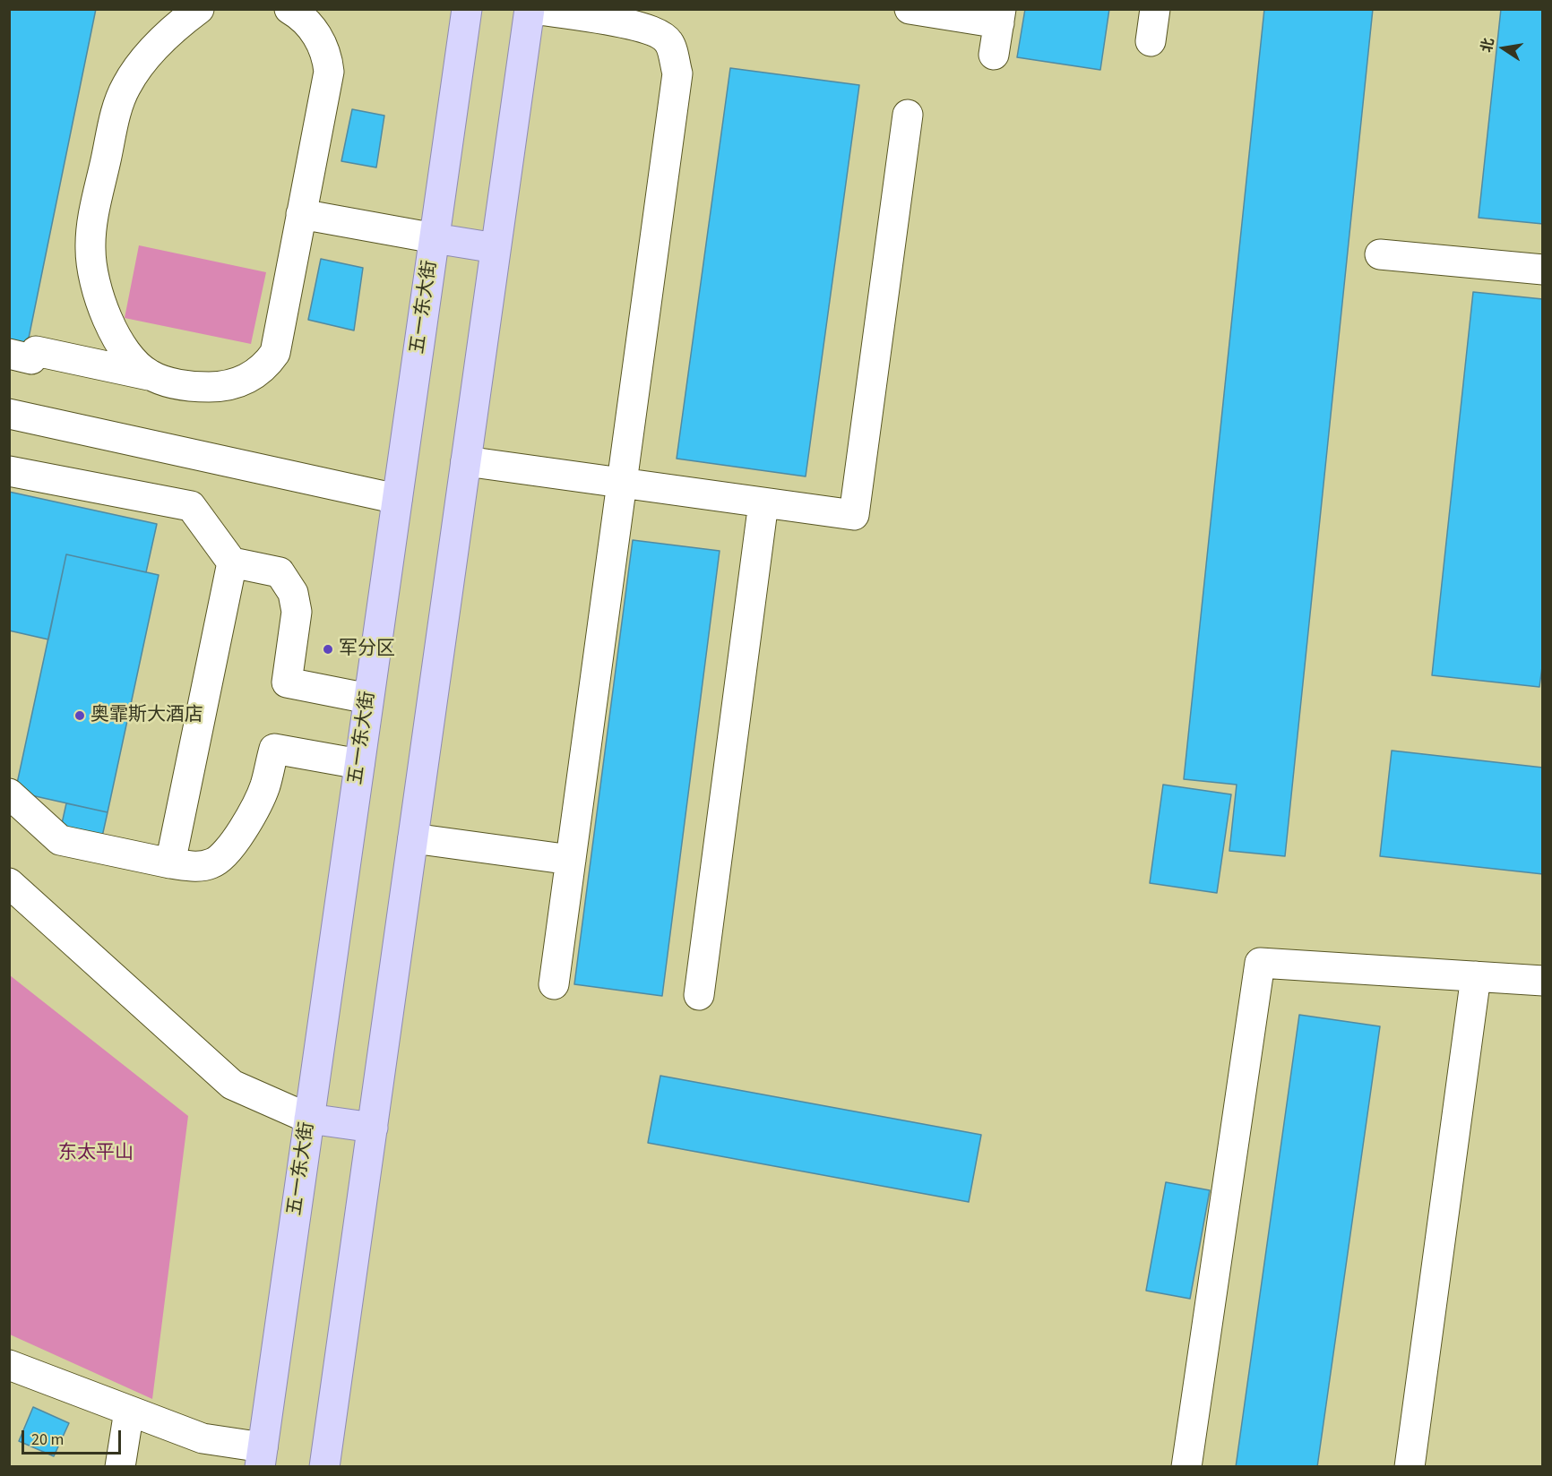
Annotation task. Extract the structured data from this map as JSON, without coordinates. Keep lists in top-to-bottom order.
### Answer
{
  "streets": {
    "main road": ["五一东大街"]
  },
  "parks": ["东太平山"],
  "places": ["军分区", "奥霏斯大酒店"],
  "scale_bar": "20 m",
  "north": "left"
}
